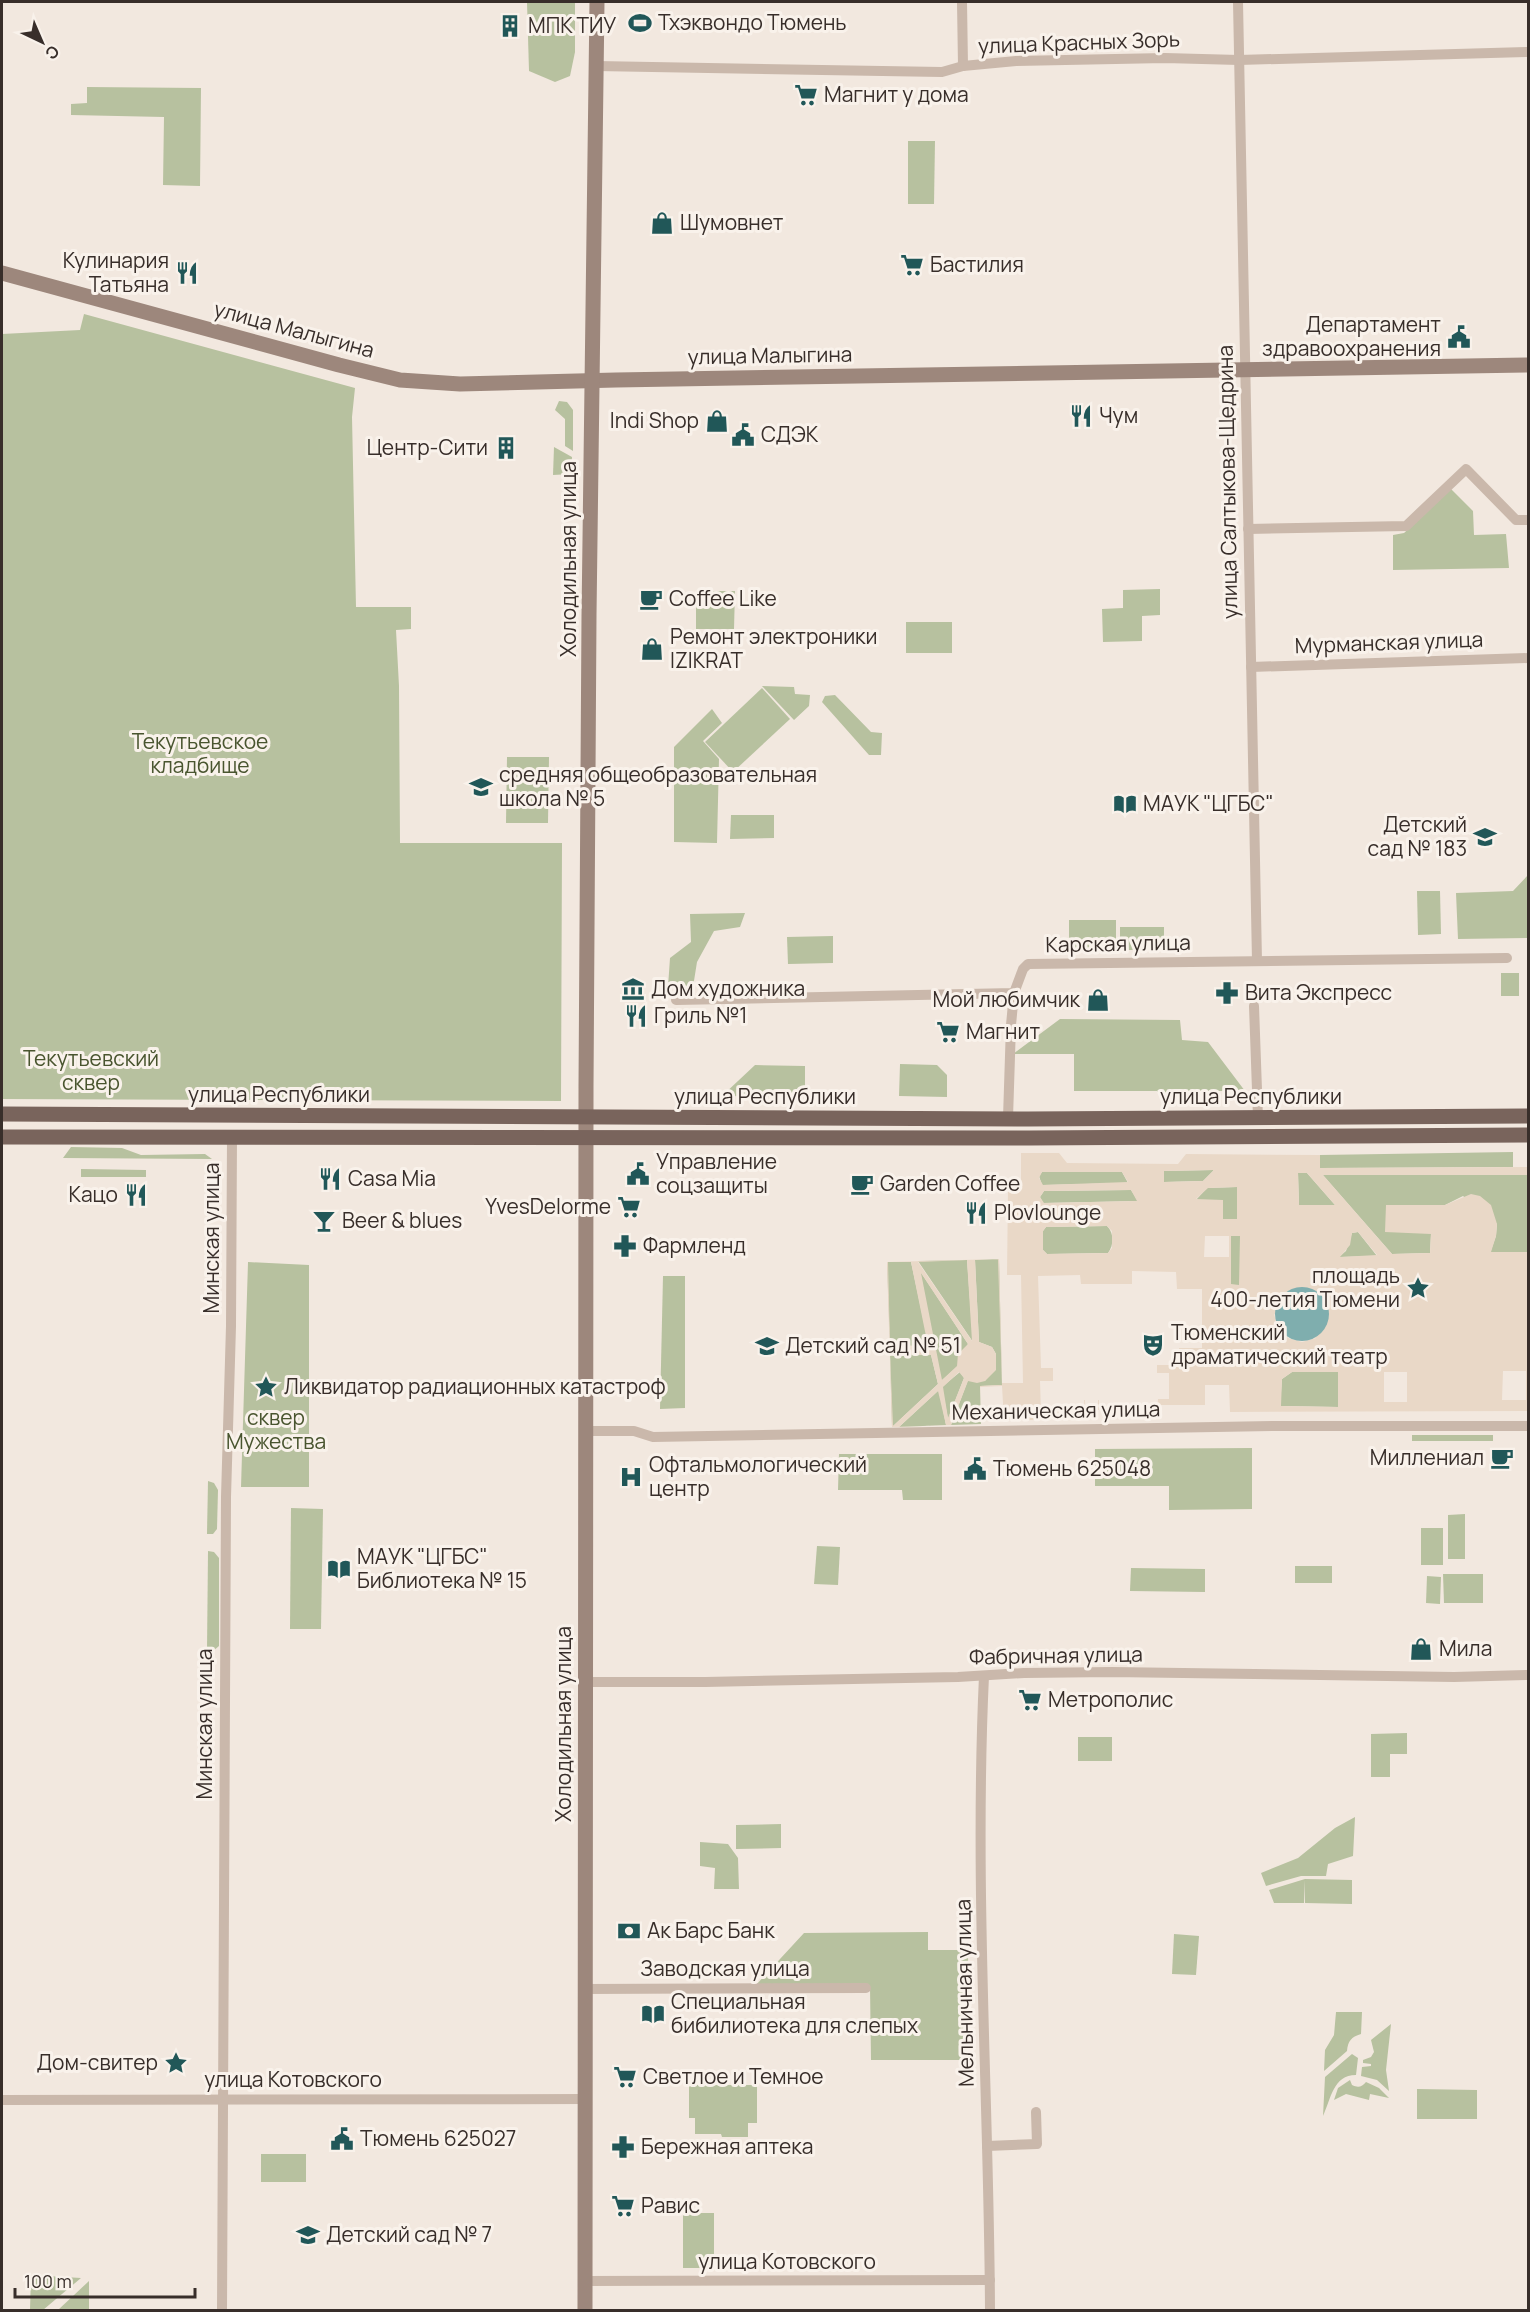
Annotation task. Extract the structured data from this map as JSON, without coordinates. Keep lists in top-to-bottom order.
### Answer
{
  "streets": {
    "main road": ["улица Республики"],
    "street": [
      "улица Красных Зорь",
      "улица Малыгина",
      "улица Салтыкова-Щедрина",
      "Холодильная улица",
      "Мурманская улица",
      "Карская улица",
      "Минская улица",
      "Механическая улица",
      "Фабричная улица",
      "Заводская улица",
      "Мельничная улица",
      "улица Котовского"
    ]
  },
  "crossings": [
    ["улица Красных Зорь", "улица Салтыкова-Щедрина"],
    ["улица Красных Зорь", "Холодильная улица"],
    ["улица Малыгина", "улица Салтыкова-Щедрина"],
    ["улица Малыгина", "Холодильная улица"],
    ["улица Салтыкова-Щедрина", "Мурманская улица"],
    ["улица Салтыкова-Щедрина", "Карская улица"],
    ["Холодильная улица", "улица Республики"],
    ["Холодильная улица", "Механическая улица"],
    ["Холодильная улица", "Фабричная улица"],
    ["Холодильная улица", "Заводская улица"],
    ["Холодильная улица", "улица Котовского"],
    ["улица Республики", "Минская улица"],
    ["Минская улица", "улица Котовского"],
    ["Фабричная улица", "Мельничная улица"],
    ["Мельничная улица", "улица Котовского"]
  ],
  "parks": ["Текутьевское кладбище", "Текутьевский сквер", "сквер Мужества"],
  "places": {
    "sports": ["Тхэквондо Тюмень"],
    "building": ["МПК ТИУ", "Центр-Сити"],
    "supermarket": [
      "Магнит у дома",
      "Бастилия",
      "Магнит",
      "YvesDelorme",
      "Метрополис",
      "Светлое и Темное",
      "Равис"
    ],
    "shop": [
      "Шумовнет",
      "Indi Shop",
      "Ремонт электроники IZIKRAT",
      "Мой любимчик",
      "Мила"
    ],
    "restaurant": [
      "Кулинария Татьяна",
      "Чум",
      "Гриль №1",
      "Casa Mia",
      "Кацо",
      "Plovlounge"
    ],
    "public building": [
      "Департамент здравоохранения",
      "СДЭК",
      "Управление соцзащиты",
      "Тюмень 625048",
      "Тюмень 625027"
    ],
    "cafe": ["Coffee Like", "Garden Coffee", "Миллениал"],
    "school or university": [
      "средняя общеобразовательная школа № 5",
      "Детский сад № 183",
      "Детский сад № 51",
      "Детский сад № 7"
    ],
    "library": ["МАУК \"ЦГБС\"", "МАУК \"ЦГБС\" Библиотека № 15", "Специальная бибилиотека для слепых"],
    "museum": ["Дом художника"],
    "pharmacy": ["Вита Экспресс", "Фармленд", "Бережная аптека"],
    "bar": ["Beer & blues"],
    "place": ["площадь 400-летия Тюмени", "Ликвидатор радиационных катастроф", "Дом-свитер"],
    "theatre": ["Тюменский драматический театр"],
    "hospital": ["Офтальмологический центр"],
    "bank": ["Ак Барс Банк"]
  },
  "scale_bar": "100 m",
  "north": "bottom right"
}
